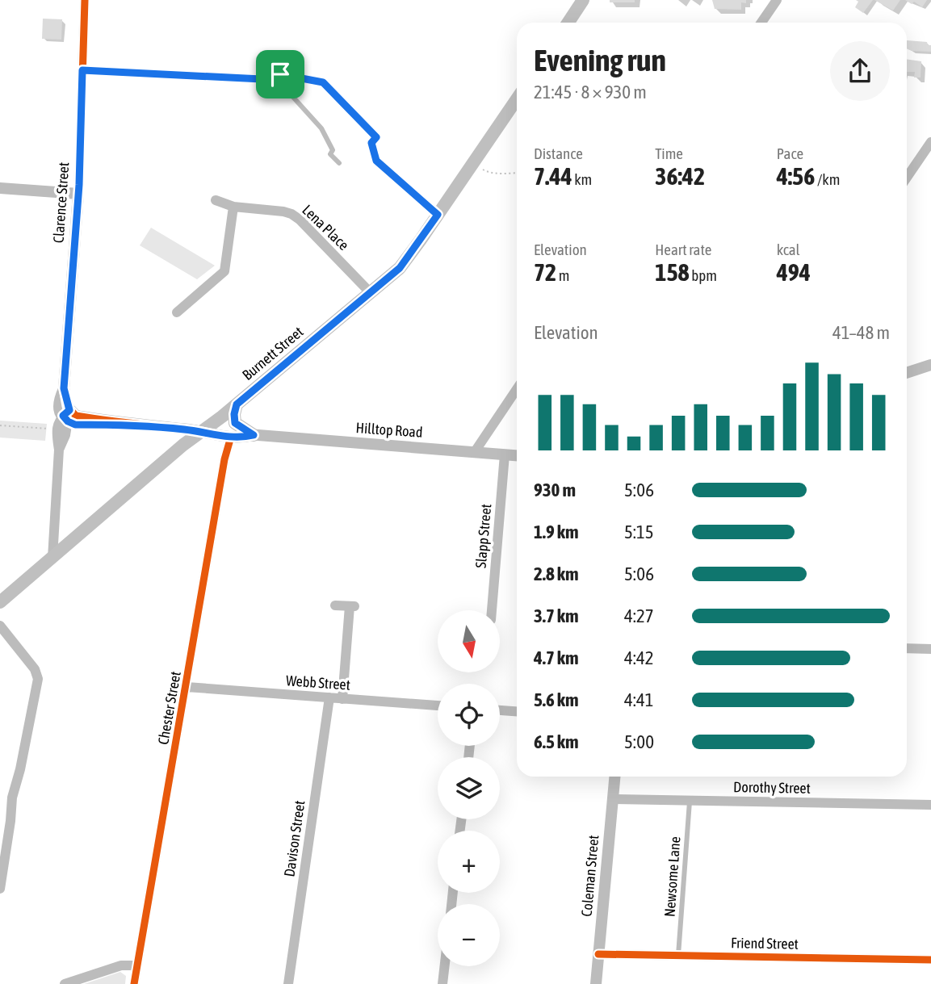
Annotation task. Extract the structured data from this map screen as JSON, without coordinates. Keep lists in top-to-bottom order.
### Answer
{
  "streets": {
    "main road": ["Burnett Street"],
    "street": [
      "Clarence Street",
      "Lena Place",
      "Hilltop Road",
      "Slapp Street",
      "Webb Street",
      "Chester Street",
      "Dorothy Street",
      "Davison Street",
      "Coleman Street",
      "Friend Street"
    ],
    "lane": ["Newsome Lane"]
  },
  "crossings": [
    ["Clarence Street", "Burnett Street"],
    ["Clarence Street", "Hilltop Road"],
    ["Lena Place", "Burnett Street"],
    ["Burnett Street", "Hilltop Road"],
    ["Hilltop Road", "Slapp Street"],
    ["Hilltop Road", "Chester Street"],
    ["Webb Street", "Chester Street"],
    ["Webb Street", "Davison Street"],
    ["Dorothy Street", "Coleman Street"],
    ["Dorothy Street", "Newsome Lane"],
    ["Coleman Street", "Friend Street"],
    ["Newsome Lane", "Friend Street"]
  ],
  "north": "bottom",
  "page": {
    "heading": ["Evening run", "21:45 · 8 × 930 m"],
    "stats": [
      ["Distance", "7.44 km"],
      ["Time", "36:42"],
      ["Pace", "4:56 /km"],
      ["Elevation", "72 m"],
      ["Heart rate", "158 bpm"],
      ["kcal", "494"]
    ],
    "chart": ["Elevation", "41–48 m"],
    "list": [
      {
        "name": "930 m",
        "note": "5:06"
      },
      {
        "name": "1.9 km",
        "note": "5:15"
      },
      {
        "name": "2.8 km",
        "note": "5:06"
      },
      {
        "name": "3.7 km",
        "note": "4:27"
      },
      {
        "name": "4.7 km",
        "note": "4:42"
      },
      {
        "name": "5.6 km",
        "note": "4:41"
      },
      {
        "name": "6.5 km",
        "note": "5:00"
      }
    ],
    "map_buttons": ["+", "−"]
  }
}
